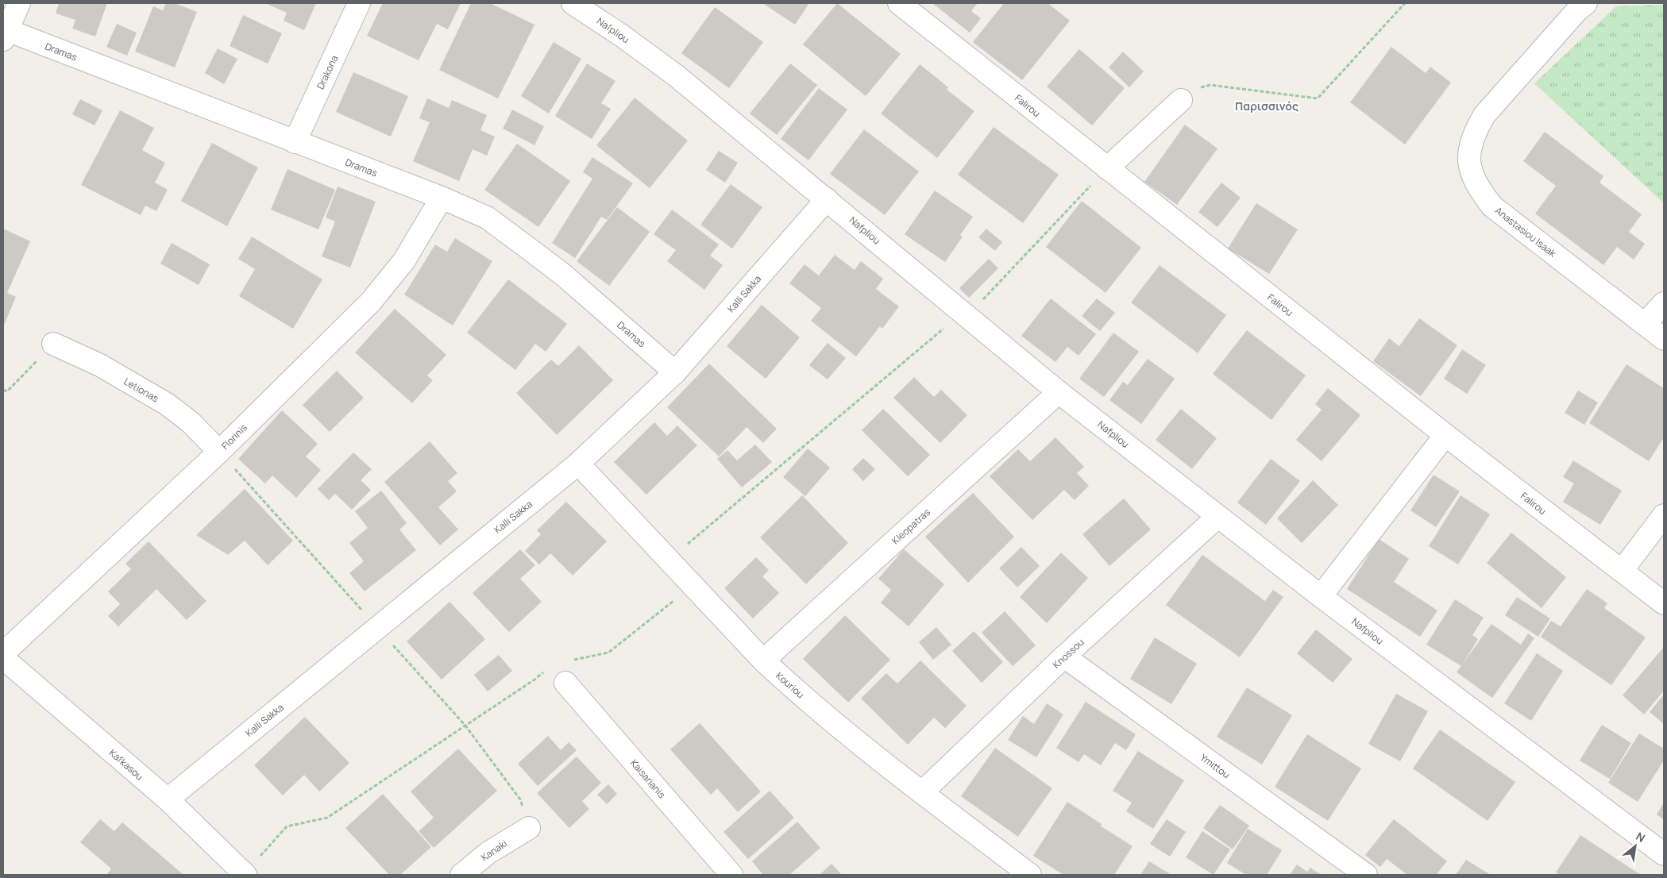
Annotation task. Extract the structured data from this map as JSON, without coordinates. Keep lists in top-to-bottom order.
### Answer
{
  "streets": {
    "street": [
      "Nafpliou",
      "Dramas",
      "Drakona",
      "Falirou",
      "Anastasiou Isaak",
      "Kalli Sakka",
      "Letionas",
      "Florinis",
      "Kleopatras",
      "Knossou",
      "Kouriou",
      "Kafkasou",
      "Ymittou",
      "Kaisarianis",
      "Kanaki"
    ]
  },
  "crossings": [
    ["Nafpliou", "Kalli Sakka"],
    ["Nafpliou", "Kleopatras"],
    ["Nafpliou", "Knossou"],
    ["Dramas", "Drakona"],
    ["Dramas", "Kalli Sakka"],
    ["Dramas", "Florinis"],
    ["Kalli Sakka", "Kouriou"],
    ["Kalli Sakka", "Kafkasou"],
    ["Letionas", "Florinis"],
    ["Kleopatras", "Kouriou"],
    ["Knossou", "Kouriou"],
    ["Knossou", "Ymittou"]
  ],
  "districts": ["Παρισσινός"],
  "north": "top right"
}
